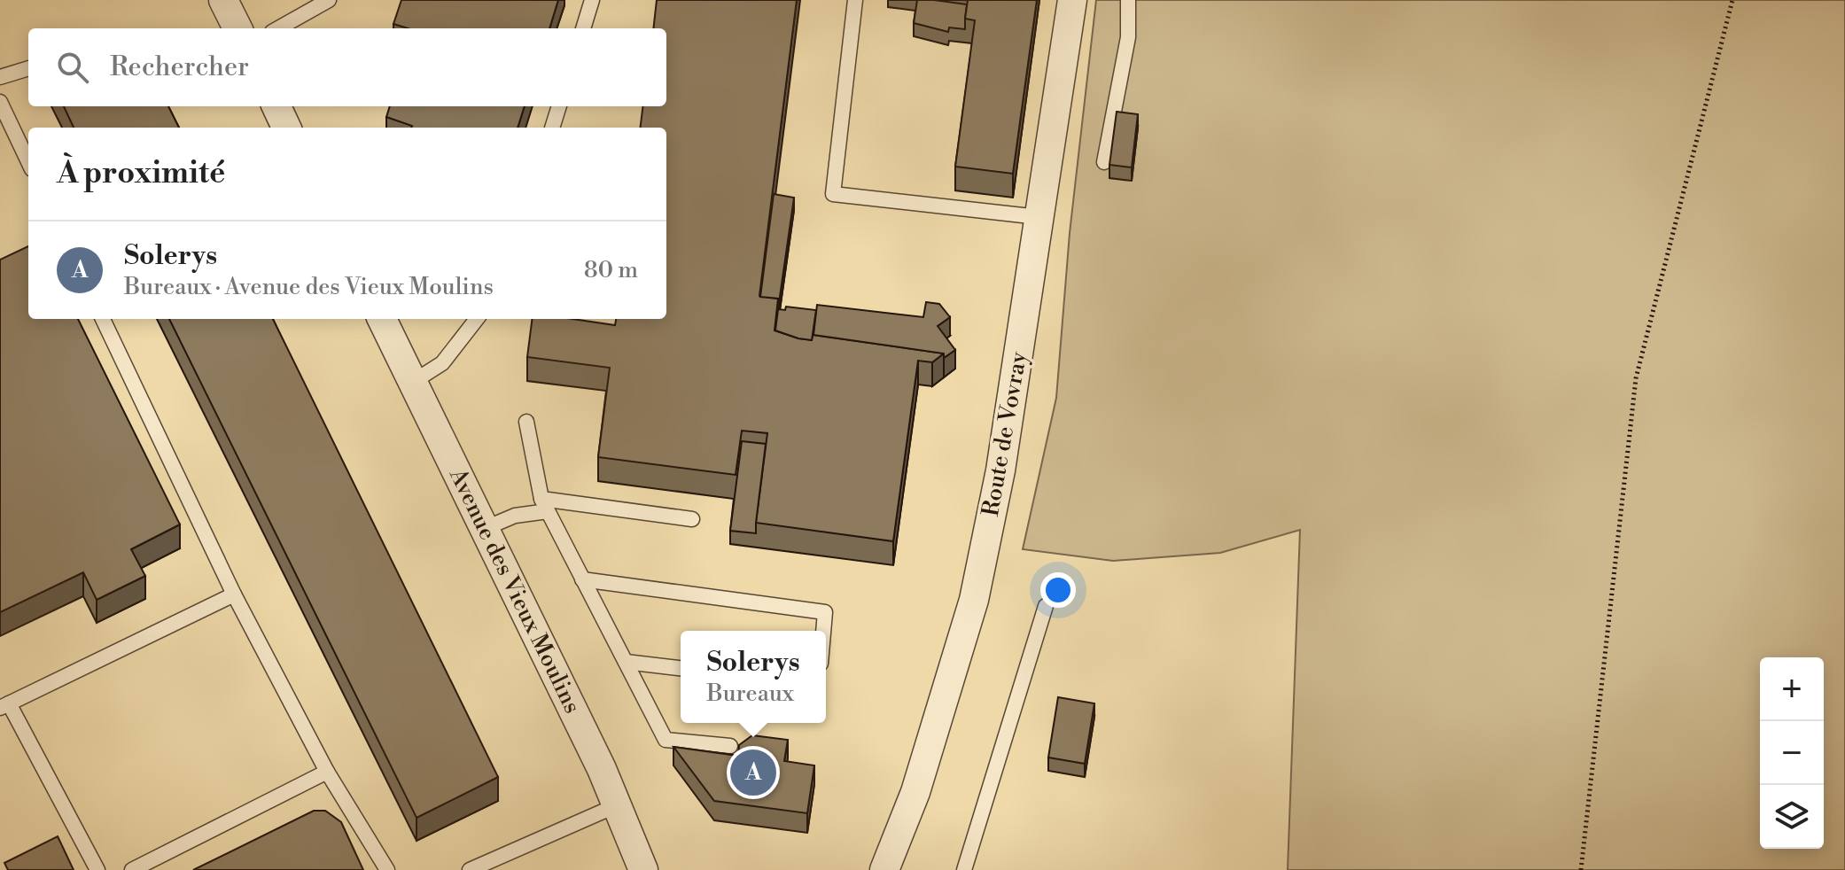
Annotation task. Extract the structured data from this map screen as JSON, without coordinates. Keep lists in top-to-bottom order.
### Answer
{
  "streets": {
    "street": ["Route de Vovray", "Avenue des Vieux Moulins"]
  },
  "page": {
    "search": "Rechercher",
    "heading": "À proximité",
    "list": [
      {
        "mark": "A",
        "name": "Solerys",
        "note": "Bureaux · Avenue des Vieux Moulins",
        "value": "80 m"
      }
    ],
    "popup": ["Solerys", "Bureaux"],
    "map_buttons": ["+", "−"],
    "pins": "A"
  }
}
